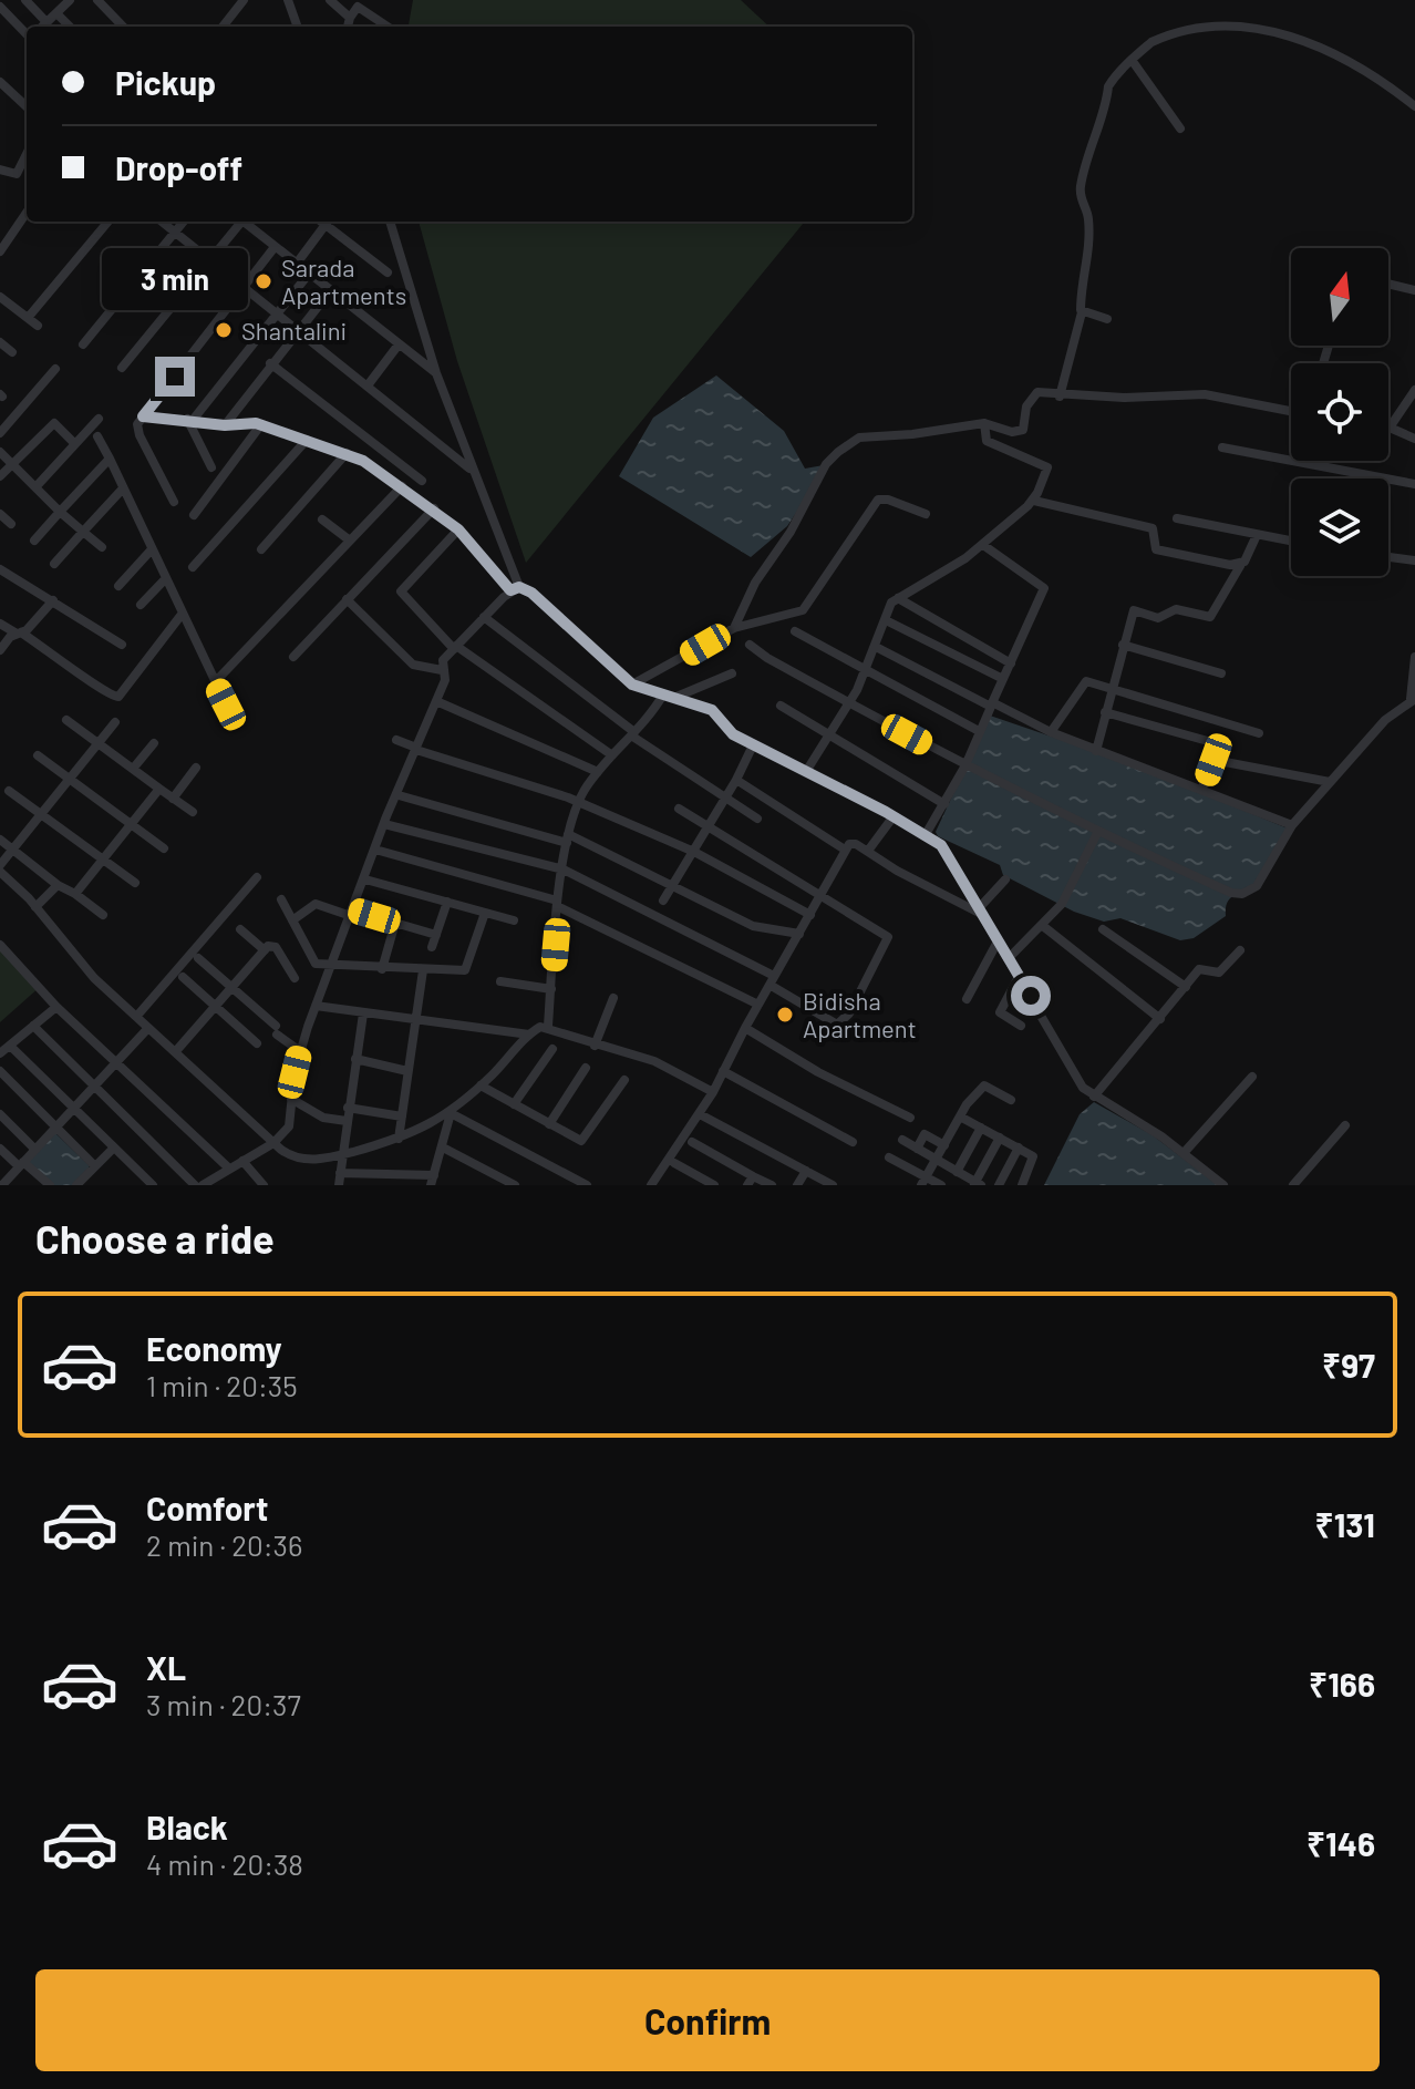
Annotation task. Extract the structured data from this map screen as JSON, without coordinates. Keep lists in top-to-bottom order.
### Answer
{
  "places": ["Sarada Apartments", "Shantalini", "Bidisha Apartment"],
  "north": "top",
  "page": {
    "banner": ["Pickup", "Drop-off"],
    "bubble": "3 min",
    "heading": "Choose a ride",
    "list": [
      {
        "name": "Economy",
        "note": "1 min · 20:35",
        "value": "₹97"
      },
      {
        "name": "Comfort",
        "note": "2 min · 20:36",
        "value": "₹131"
      },
      {
        "name": "XL",
        "note": "3 min · 20:37",
        "value": "₹166"
      },
      {
        "name": "Black",
        "note": "4 min · 20:38",
        "value": "₹146"
      }
    ],
    "buttons": "Confirm"
  }
}
